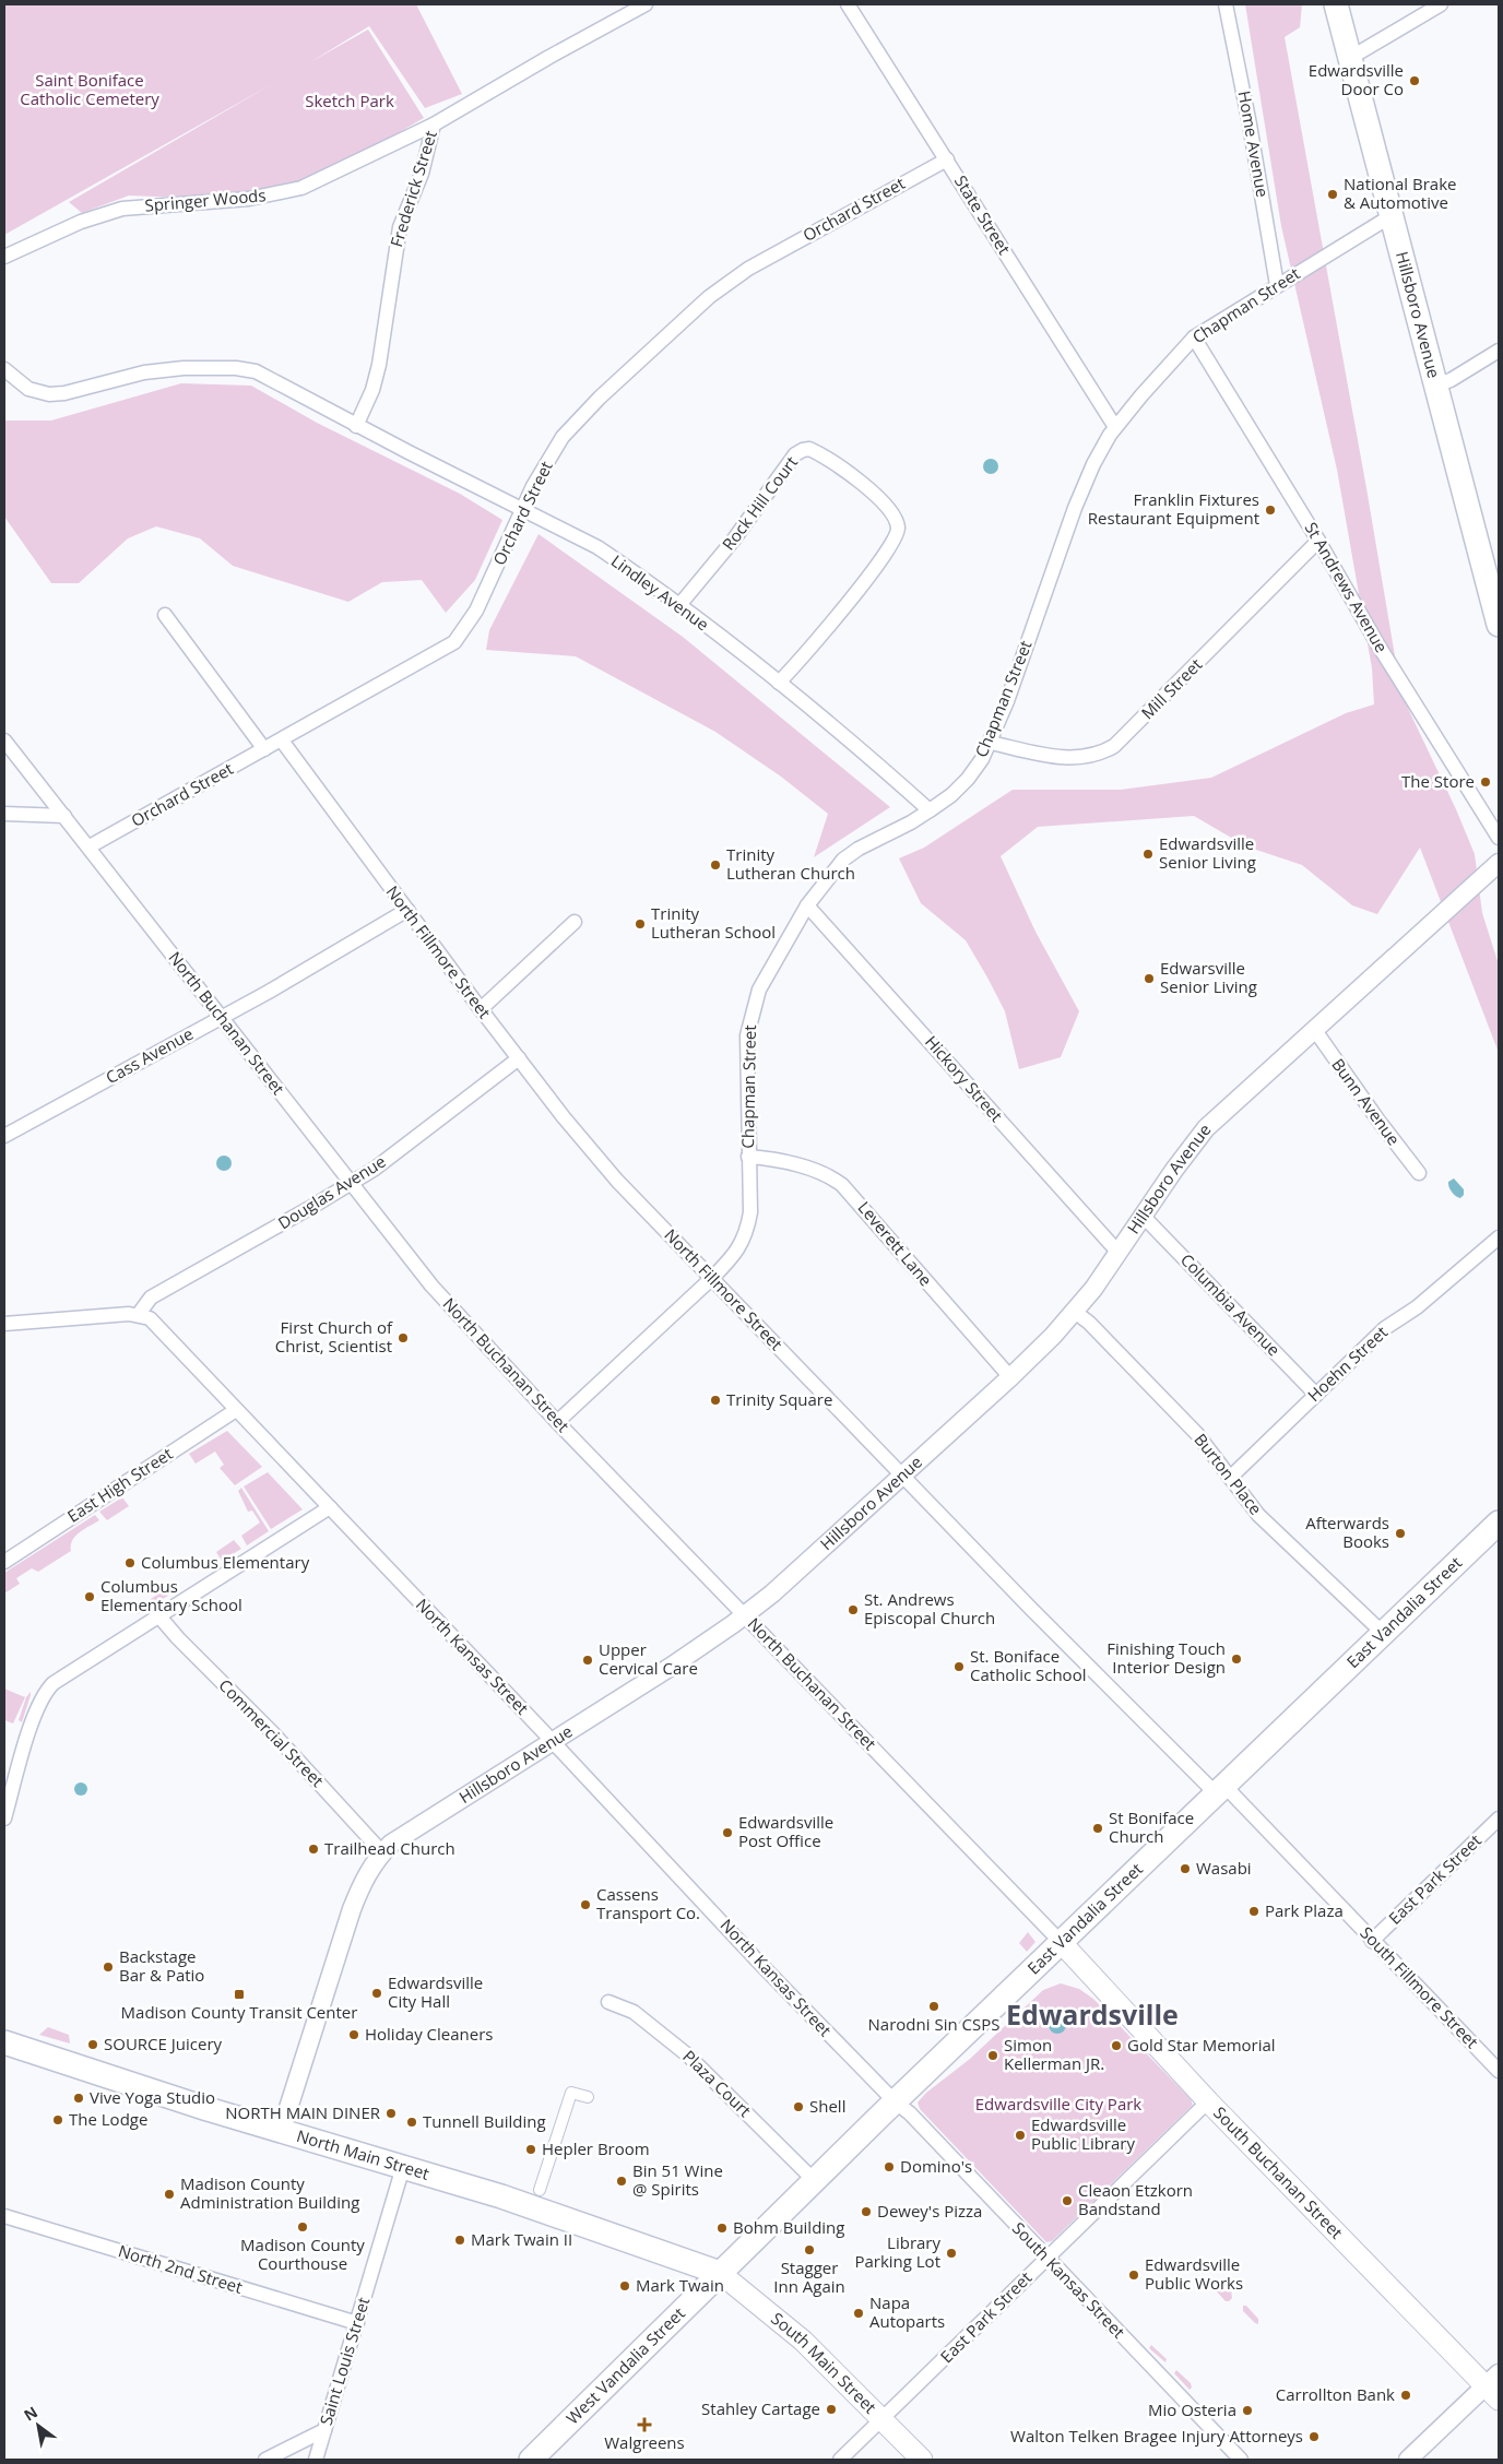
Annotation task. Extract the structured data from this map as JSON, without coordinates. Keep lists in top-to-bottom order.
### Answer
{
  "streets": {
    "main road": [
      "Hillsboro Avenue",
      "East Vandalia Street",
      "North Main Street",
      "South Buchanan Street",
      "South Main Street",
      "West Vandalia Street"
    ],
    "street": [
      "Home Avenue",
      "Frederick Street",
      "Springer Woods",
      "Orchard Street",
      "State Street",
      "Chapman Street",
      "Rock Hill Court",
      "St Andrews Avenue",
      "Lindley Avenue",
      "Mill Street",
      "North Fillmore Street",
      "North Buchanan Street",
      "Cass Avenue",
      "Hickory Street",
      "Bunn Avenue",
      "Douglas Avenue",
      "Leverett Lane",
      "Columbia Avenue",
      "Hoehn Street",
      "Burton Place",
      "East High Street",
      "North Kansas Street",
      "Commercial Street",
      "East Park Street",
      "South Fillmore Street",
      "Plaza Court",
      "North 2nd Street",
      "South Kansas Street",
      "Saint Louis Street"
    ]
  },
  "crossings": [
    ["Home Avenue", "Chapman Street"],
    ["Frederick Street", "Springer Woods"],
    ["Frederick Street", "Lindley Avenue"],
    ["Orchard Street", "State Street"],
    ["Orchard Street", "Lindley Avenue"],
    ["Orchard Street", "North Fillmore Street"],
    ["Orchard Street", "North Buchanan Street"],
    ["State Street", "Chapman Street"],
    ["Chapman Street", "Hillsboro Avenue"],
    ["Chapman Street", "St Andrews Avenue"],
    ["Chapman Street", "Lindley Avenue"],
    ["Chapman Street", "Mill Street"],
    ["Chapman Street", "North Fillmore Street"],
    ["Chapman Street", "North Buchanan Street"],
    ["Chapman Street", "Hickory Street"],
    ["Chapman Street", "Leverett Lane"],
    ["Hillsboro Avenue", "North Fillmore Street"],
    ["Hillsboro Avenue", "North Buchanan Street"],
    ["Hillsboro Avenue", "Hickory Street"],
    ["Hillsboro Avenue", "Bunn Avenue"],
    ["Hillsboro Avenue", "Leverett Lane"],
    ["Hillsboro Avenue", "Columbia Avenue"],
    ["Hillsboro Avenue", "Burton Place"],
    ["Hillsboro Avenue", "North Kansas Street"],
    ["Hillsboro Avenue", "Commercial Street"],
    ["Hillsboro Avenue", "North Main Street"],
    ["Rock Hill Court", "Lindley Avenue"],
    ["St Andrews Avenue", "Mill Street"],
    ["North Fillmore Street", "Cass Avenue"],
    ["North Fillmore Street", "Douglas Avenue"],
    ["North Fillmore Street", "East Vandalia Street"],
    ["North Fillmore Street", "South Fillmore Street"],
    ["North Buchanan Street", "Cass Avenue"],
    ["North Buchanan Street", "Douglas Avenue"],
    ["North Buchanan Street", "East Vandalia Street"],
    ["North Buchanan Street", "South Buchanan Street"],
    ["Douglas Avenue", "North Kansas Street"],
    ["Columbia Avenue", "Hoehn Street"],
    ["Hoehn Street", "Burton Place"],
    ["Burton Place", "East Vandalia Street"],
    ["East High Street", "North Kansas Street"],
    ["East Vandalia Street", "North Kansas Street"],
    ["East Vandalia Street", "South Fillmore Street"],
    ["East Vandalia Street", "Plaza Court"],
    ["East Vandalia Street", "North Main Street"],
    ["East Vandalia Street", "South Buchanan Street"],
    ["East Vandalia Street", "South Kansas Street"],
    ["East Vandalia Street", "South Main Street"],
    ["East Vandalia Street", "West Vandalia Street"],
    ["North Kansas Street", "South Kansas Street"],
    ["East Park Street", "South Fillmore Street"],
    ["East Park Street", "South Buchanan Street"],
    ["East Park Street", "South Kansas Street"],
    ["East Park Street", "South Main Street"],
    ["North Main Street", "Saint Louis Street"],
    ["North Main Street", "South Main Street"],
    ["North Main Street", "West Vandalia Street"],
    ["North 2nd Street", "Saint Louis Street"],
    ["South Main Street", "West Vandalia Street"]
  ],
  "districts": ["Edwardsville"],
  "parks": ["Saint Boniface Catholic Cemetery", "Sketch Park", "Edwardsville City Park"],
  "places": {
    "other": [
      "Edwardsville Door Co",
      "National Brake & Automotive",
      "Franklin Fixtures Restaurant Equipment",
      "The Store",
      "Edwardsville Senior Living",
      "Trinity Lutheran Church",
      "Trinity Lutheran School",
      "Edwarsville Senior Living",
      "First Church of Christ, Scientist",
      "Trinity Square",
      "Afterwards Books",
      "Columbus Elementary",
      "Columbus Elementary School",
      "St. Andrews Episcopal Church",
      "Finishing Touch Interior Design",
      "Upper Cervical Care",
      "St. Boniface Catholic School",
      "St Boniface Church",
      "Edwardsville Post Office",
      "Trailhead Church",
      "Wasabi",
      "Cassens Transport Co.",
      "Park Plaza",
      "Backstage Bar & Patio",
      "Edwardsville City Hall",
      "Narodni Sin CSPS",
      "Holiday Cleaners",
      "SOURCE Juicery",
      "Gold Star Memorial",
      "Simon Kellerman JR.",
      "Vive Yoga Studio",
      "Shell",
      "NORTH MAIN DINER",
      "The Lodge",
      "Tunnell Building",
      "Edwardsville Public Library",
      "Hepler Broom",
      "Domino's",
      "Bin 51 Wine @ Spirits",
      "Madison County Administration Building",
      "Cleaon Etzkorn Bandstand",
      "Dewey's Pizza",
      "Madison County Courthouse",
      "Bohm Building",
      "Mark Twain II",
      "Stagger Inn Again",
      "Library Parking Lot",
      "Edwardsville Public Works",
      "Mark Twain",
      "Napa Autoparts",
      "Carrollton Bank",
      "Stahley Cartage",
      "Mio Osteria",
      "Walton Telken Bragee Injury Attorneys"
    ],
    "transit": ["Madison County Transit Center"],
    "health": ["Walgreens"]
  },
  "north": "top left"
}
